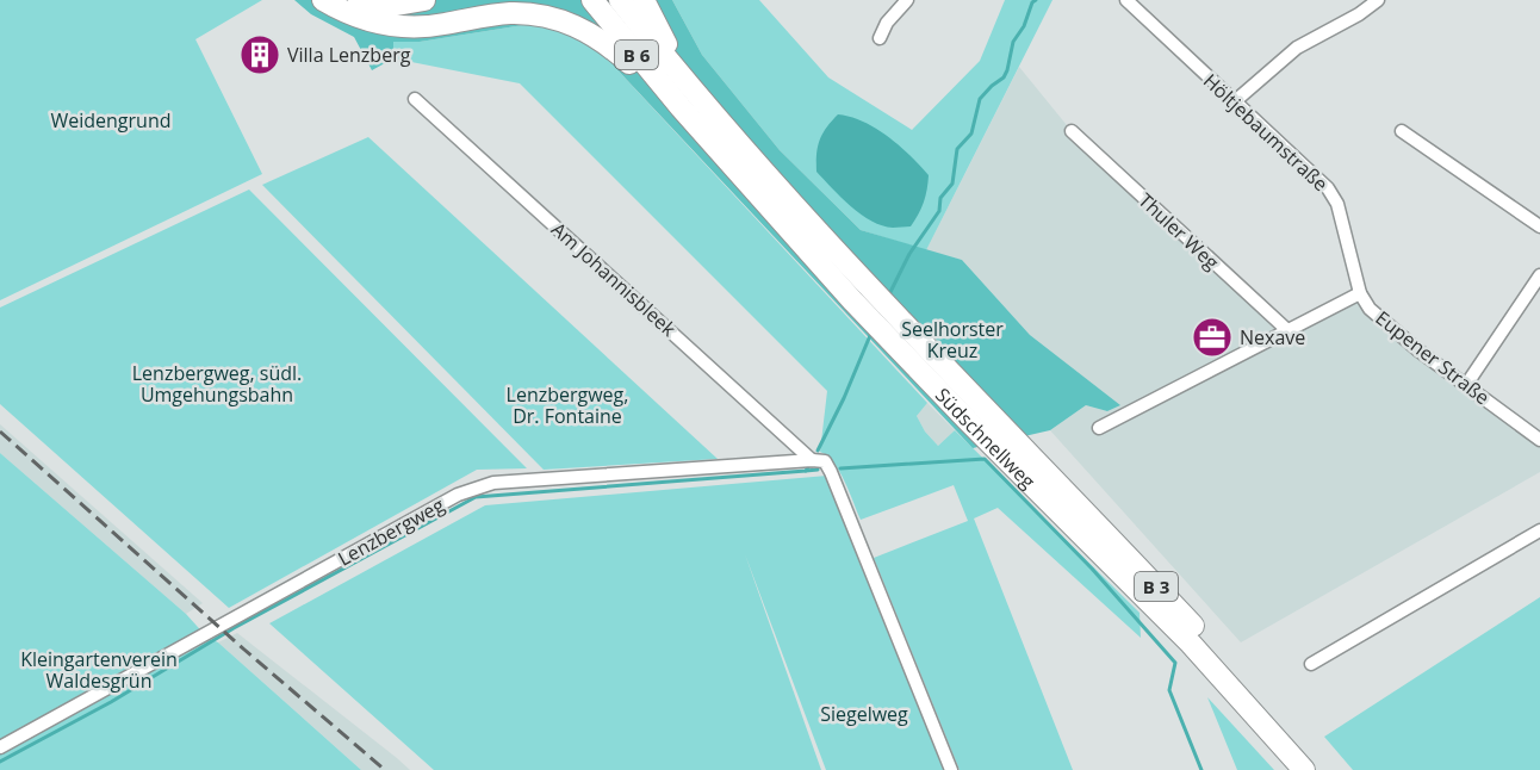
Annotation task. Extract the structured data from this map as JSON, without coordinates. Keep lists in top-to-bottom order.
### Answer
{
  "streets": {
    "highway": ["B 6", "Südschnellweg", "B 3"],
    "street": [
      "Höltjebaumstraße",
      "Thuler Weg",
      "Am Johannisbleek",
      "Eupener Straße",
      "Lenzbergweg"
    ]
  },
  "crossings": [
    ["B 6", "Südschnellweg"],
    ["Höltjebaumstraße", "Eupener Straße"],
    ["Thuler Weg", "Eupener Straße"],
    ["Am Johannisbleek", "Lenzbergweg"],
    ["Südschnellweg", "B 3"]
  ],
  "parks": [
    "Weidengrund",
    "Seelhorster Kreuz",
    "Lenzbergweg, südl. Umgehungsbahn",
    "Lenzbergweg, Dr. Fontaine",
    "Kleingartenverein Waldesgrün",
    "Siegelweg"
  ],
  "places": {
    "building": ["Villa Lenzberg"],
    "office": ["Nexave"]
  }
}
